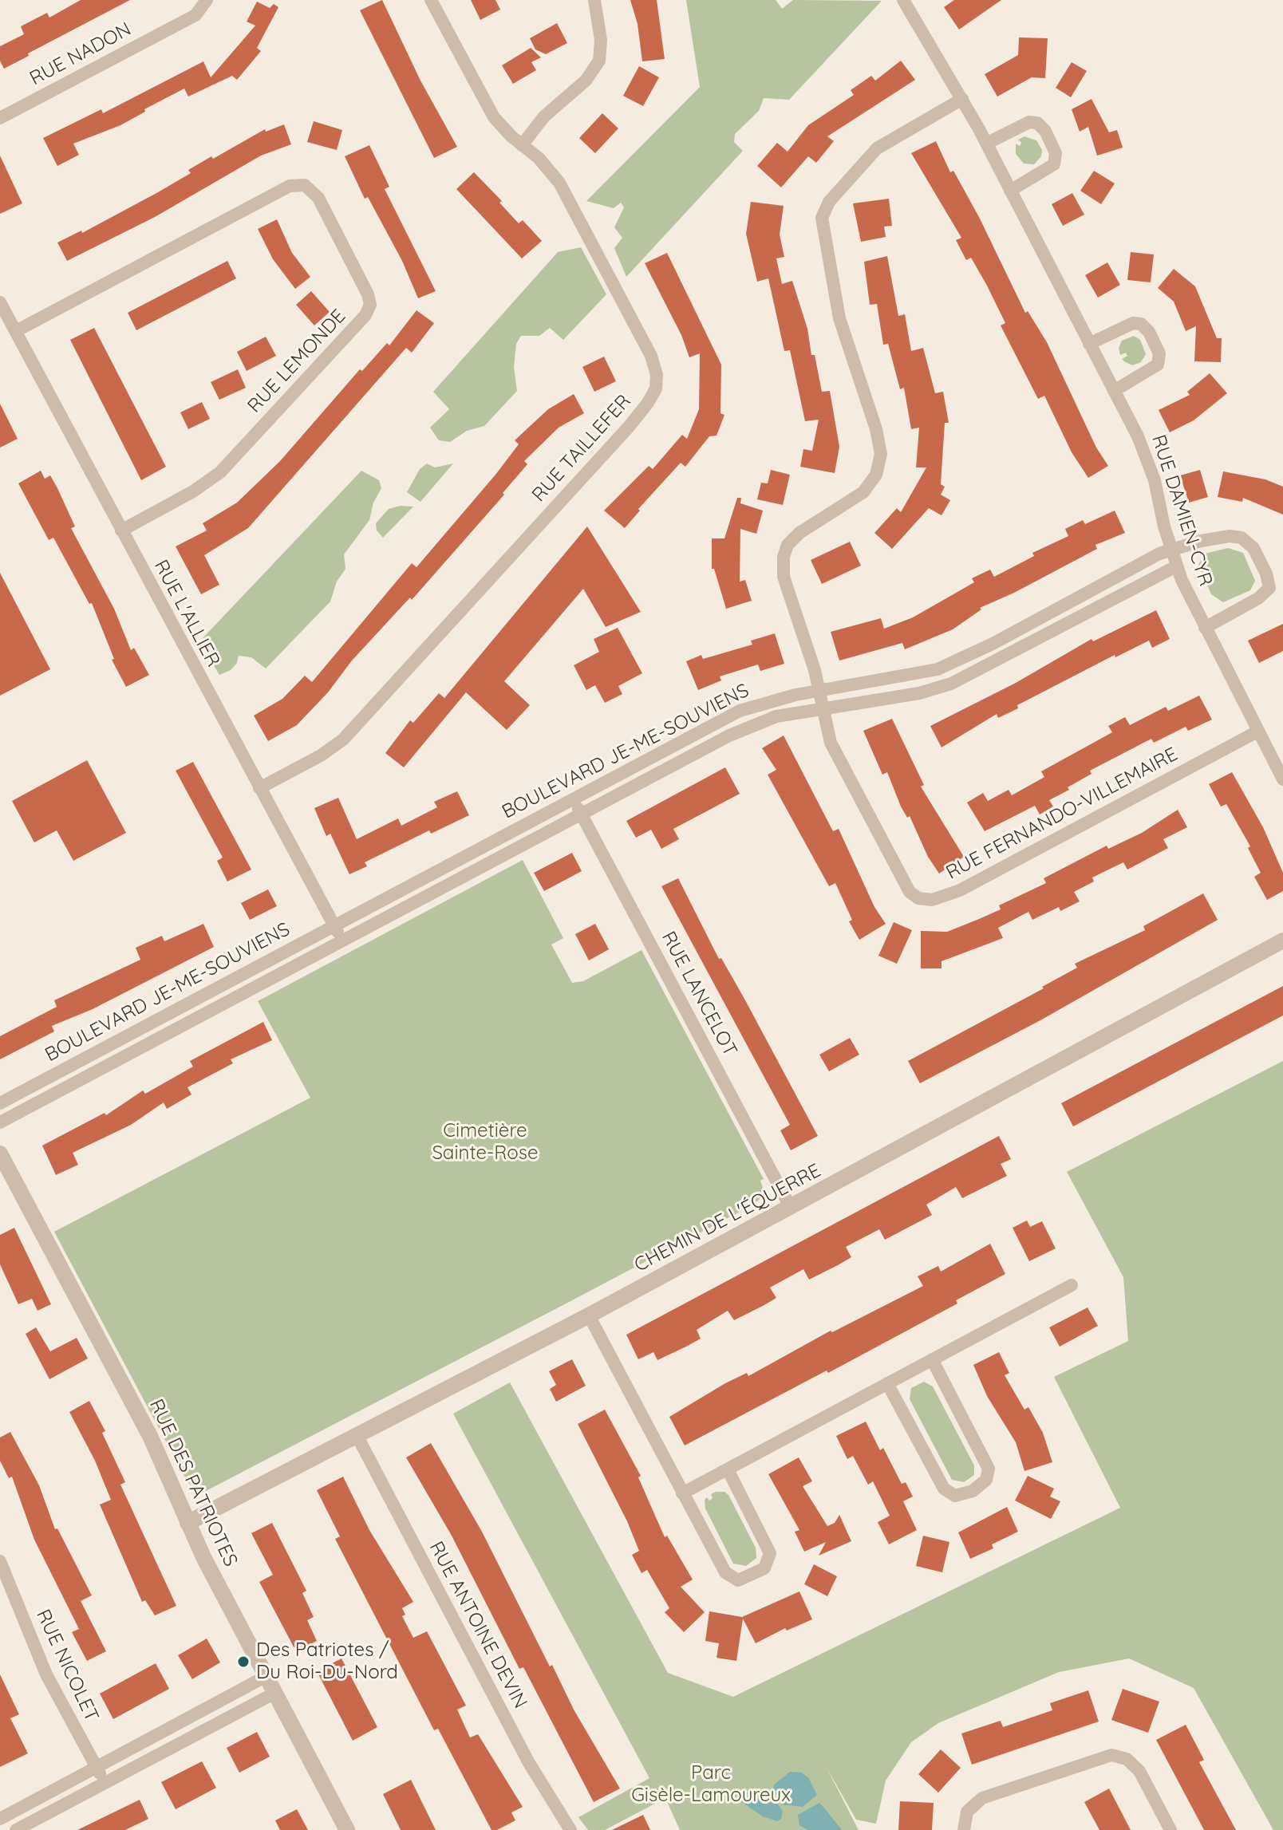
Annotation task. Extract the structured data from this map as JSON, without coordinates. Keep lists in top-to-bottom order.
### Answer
{
  "streets": {
    "street": [
      "RUE NADON",
      "RUE LEMONDE",
      "RUE TAILLEFER",
      "RUE DAMIEN-CYR",
      "RUE L'ALLIER",
      "BOULEVARD JE-ME-SOUVIENS",
      "RUE FERNANDO-VILLEMAIRE",
      "RUE LANCELOT",
      "CHEMIN DE L'ÉQUERRE",
      "RUE DES PATRIOTES",
      "RUE ANTOINE DEVIN",
      "RUE NICOLET"
    ]
  },
  "crossings": [
    ["RUE LEMONDE", "RUE L'ALLIER"],
    ["RUE TAILLEFER", "RUE L'ALLIER"],
    ["RUE DAMIEN-CYR", "BOULEVARD JE-ME-SOUVIENS"],
    ["RUE DAMIEN-CYR", "RUE FERNANDO-VILLEMAIRE"],
    ["RUE L'ALLIER", "BOULEVARD JE-ME-SOUVIENS"],
    ["BOULEVARD JE-ME-SOUVIENS", "RUE FERNANDO-VILLEMAIRE"],
    ["BOULEVARD JE-ME-SOUVIENS", "RUE LANCELOT"],
    ["RUE LANCELOT", "CHEMIN DE L'ÉQUERRE"],
    ["CHEMIN DE L'ÉQUERRE", "RUE DES PATRIOTES"],
    ["CHEMIN DE L'ÉQUERRE", "RUE ANTOINE DEVIN"]
  ],
  "parks": ["Cimetière Sainte-Rose", "Parc Gisèle-Lamoureux"],
  "places": ["Des Patriotes / Du Roi-Du-Nord"]
}
